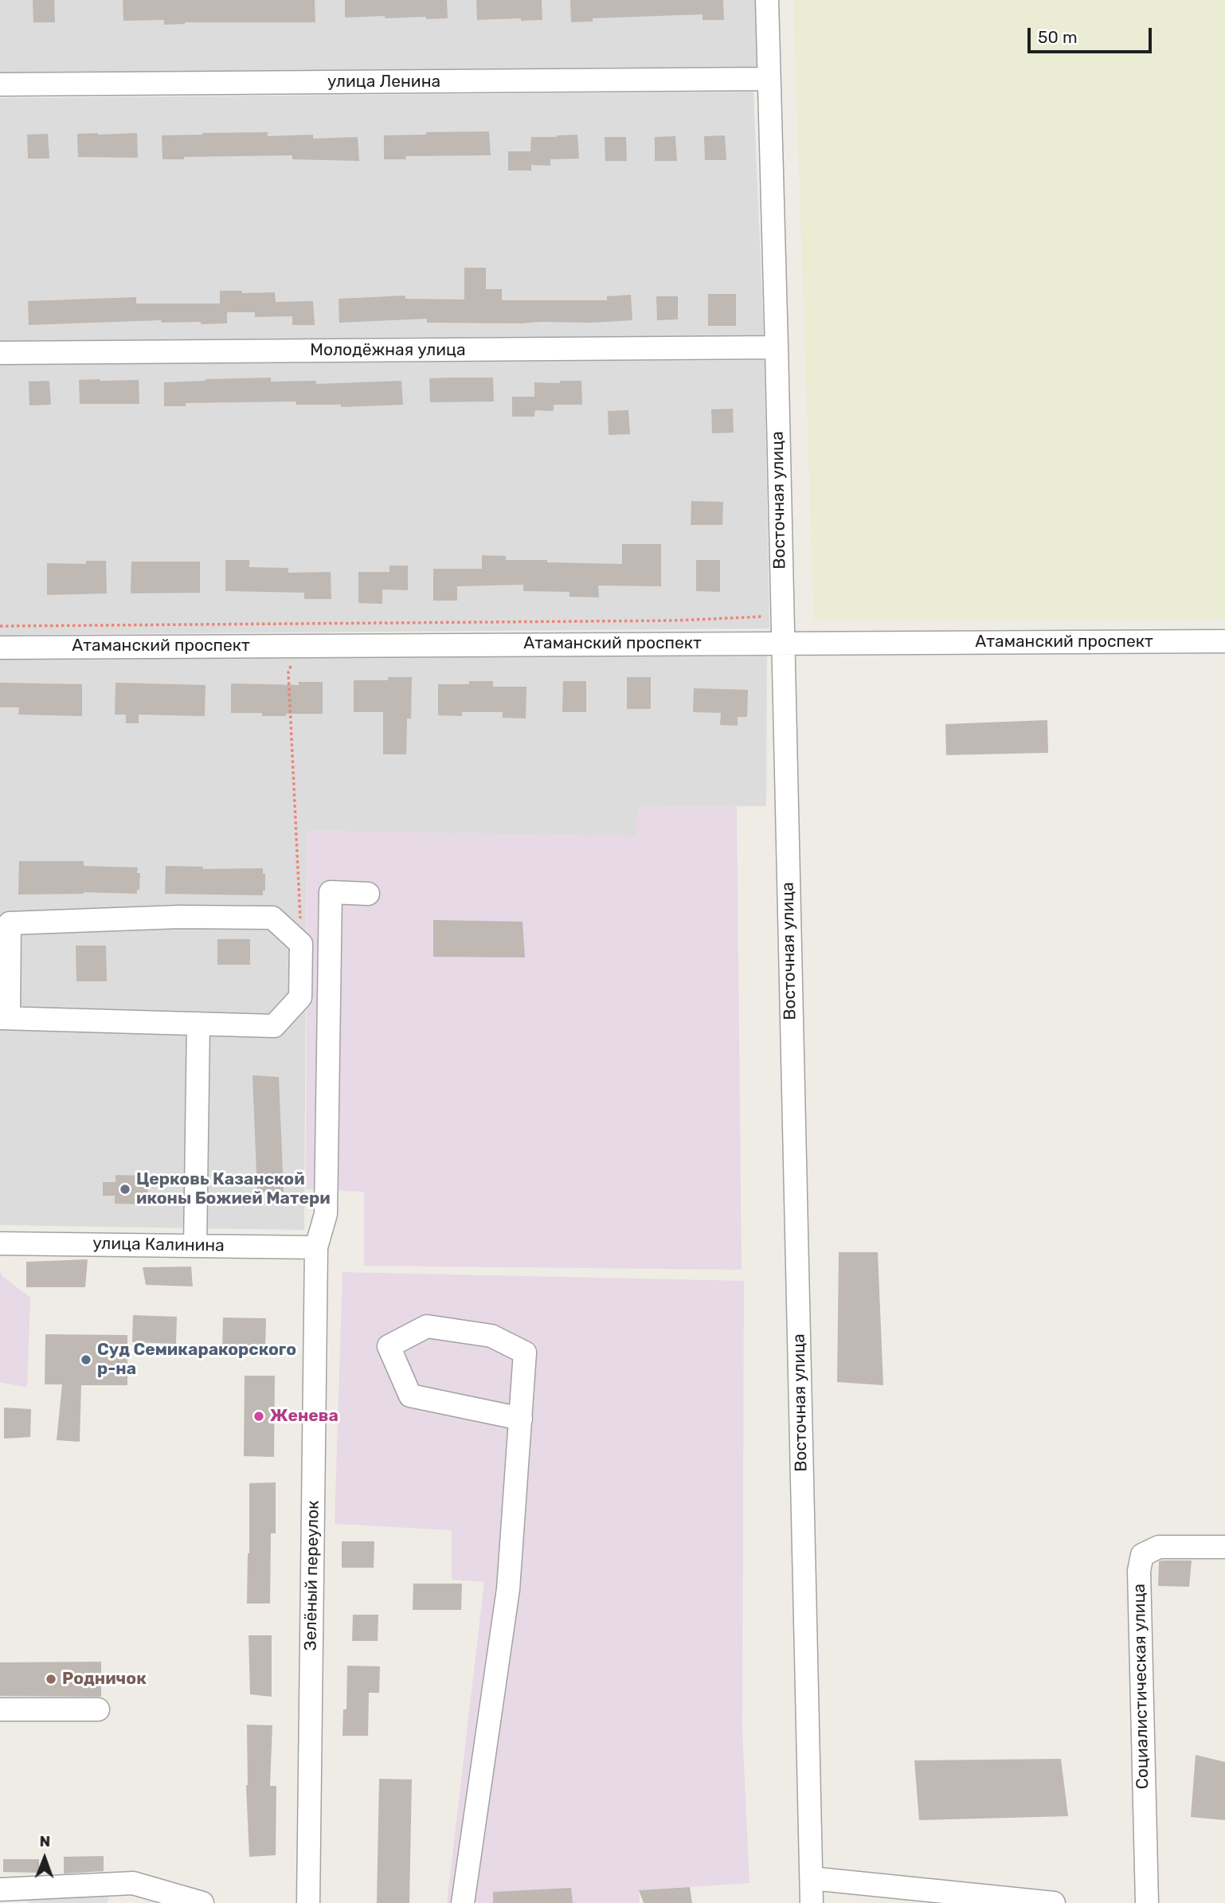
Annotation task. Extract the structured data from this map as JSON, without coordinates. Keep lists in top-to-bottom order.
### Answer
{
  "streets": {
    "street": [
      "улица Ленина",
      "Молодёжная улица",
      "Восточная улица",
      "Атаманский проспект",
      "улица Калинина",
      "Зелёный переулок",
      "Социалистическая улица"
    ]
  },
  "crossings": [
    ["улица Ленина", "Восточная улица"],
    ["Молодёжная улица", "Восточная улица"],
    ["Восточная улица", "Атаманский проспект"],
    ["улица Калинина", "Зелёный переулок"]
  ],
  "places": [
    "Церковь Казанской иконы Божией Матери",
    "Суд Семикаракорского р-на",
    "Женева",
    "Родничок"
  ],
  "scale_bar": "50 m",
  "north": "top"
}
